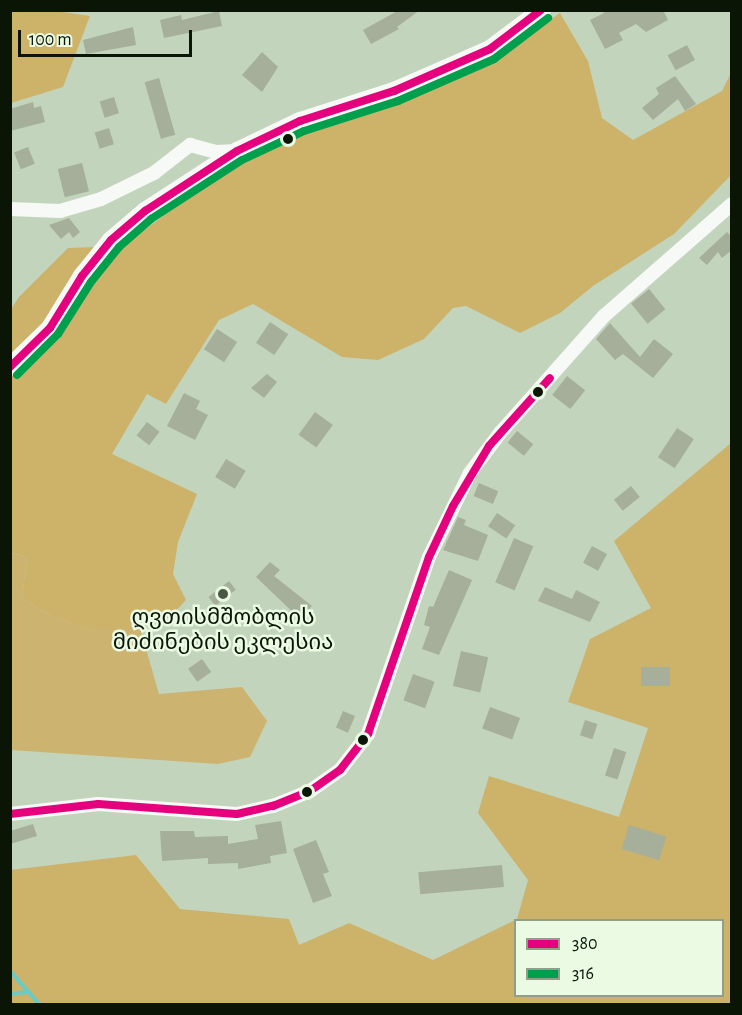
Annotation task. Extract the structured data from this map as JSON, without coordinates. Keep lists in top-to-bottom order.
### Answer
{
  "places": ["ღვთისმშობლის მიძინების ეკლესია"],
  "lines": ["transit line 380", "transit line 316"],
  "legend": ["380", "316"],
  "scale_bar": "100 m"
}
